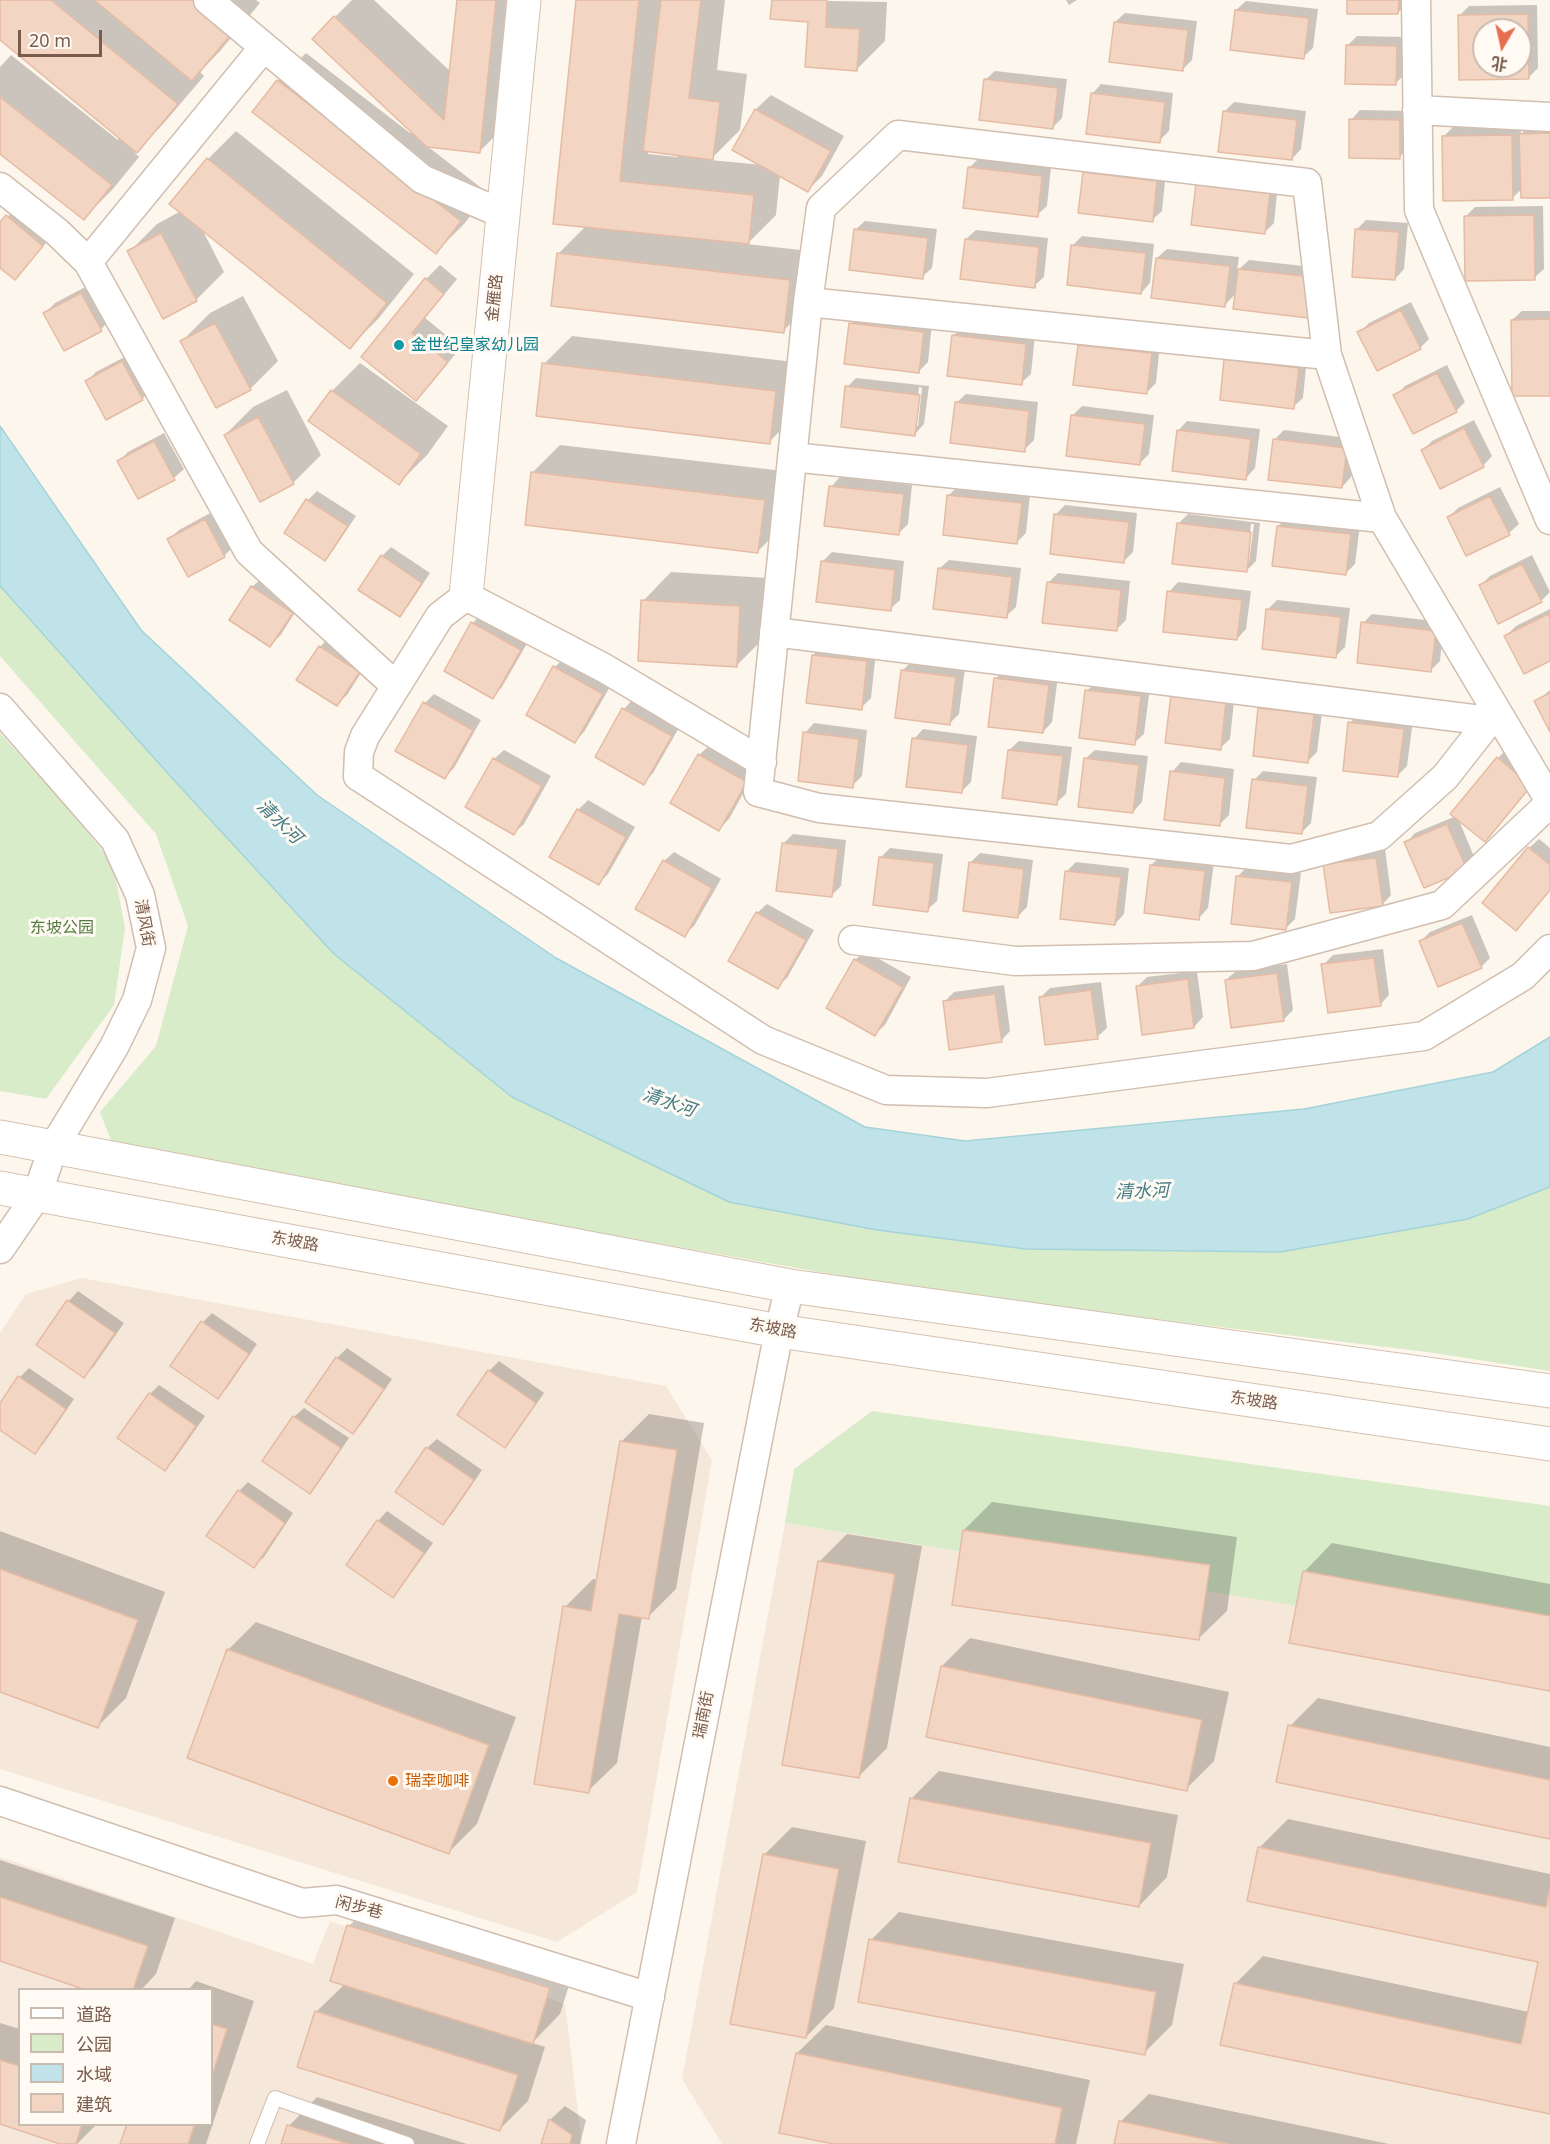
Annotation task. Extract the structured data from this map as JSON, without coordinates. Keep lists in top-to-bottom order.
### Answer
{
  "streets": {
    "main road": ["金雁路", "东坡路"],
    "street": ["清风街", "瑞南街", "闲步巷"]
  },
  "crossings": [
    ["清风街", "东坡路"],
    ["东坡路", "瑞南街"],
    ["瑞南街", "闲步巷"]
  ],
  "water": ["清水河"],
  "parks": ["东坡公园"],
  "places": ["金世纪皇家幼儿园", "瑞幸咖啡"],
  "legend": [
    "道路",
    "公园",
    "水域",
    "建筑"
  ],
  "scale_bar": "20 m",
  "north": "bottom"
}
